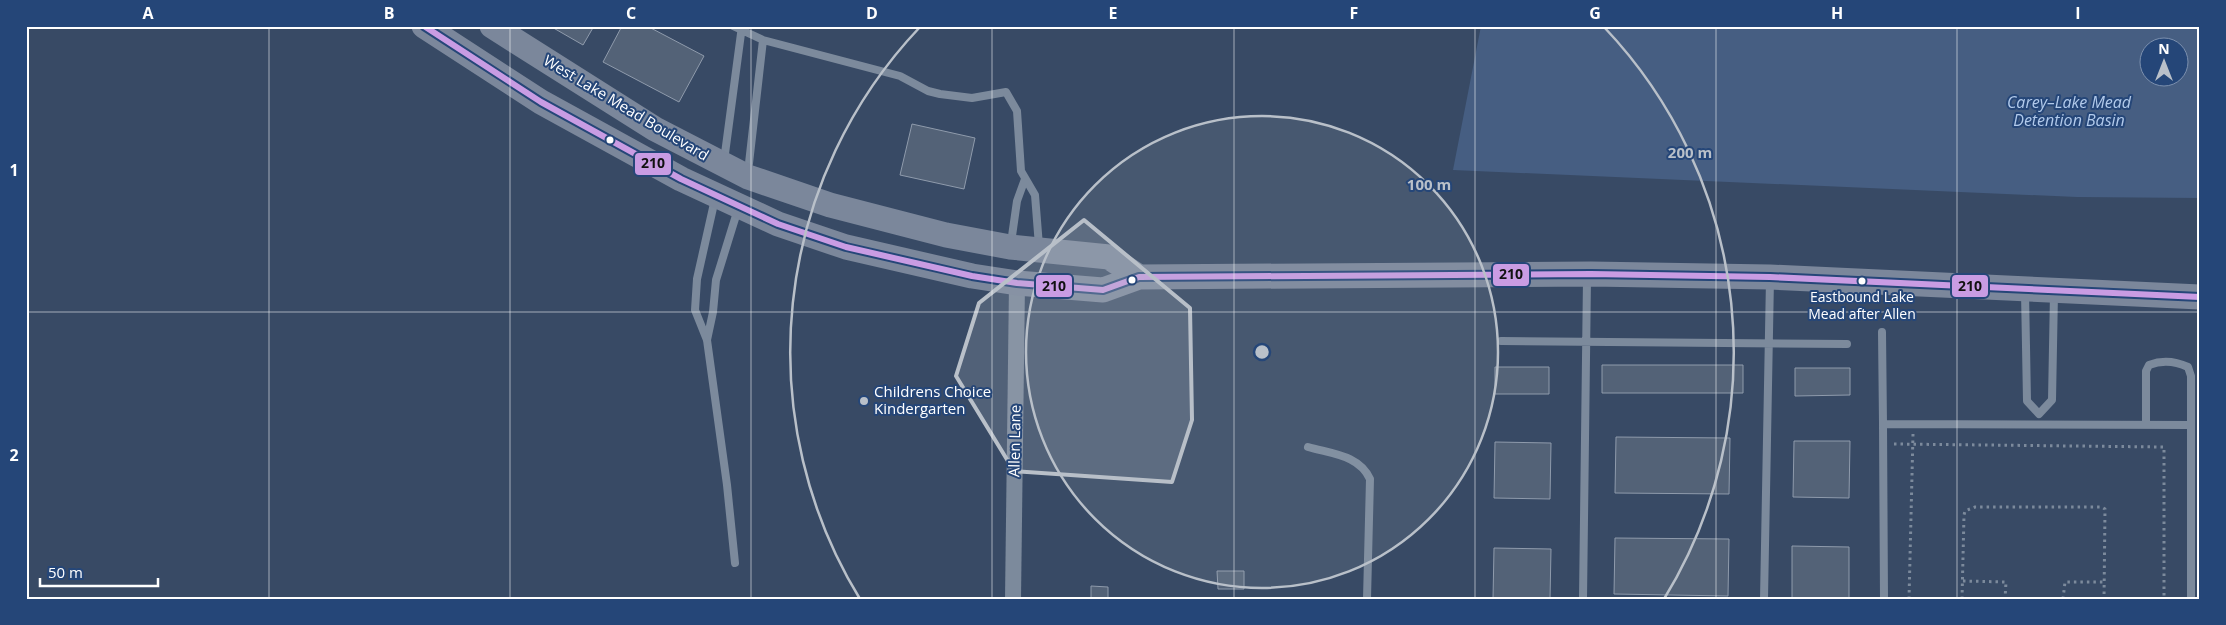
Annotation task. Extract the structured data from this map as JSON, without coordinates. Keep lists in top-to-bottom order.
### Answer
{
  "streets": {
    "main road": ["West Lake Mead Boulevard"],
    "street": ["Allen Lane"]
  },
  "water": ["Carey–Lake Mead Detention Basin"],
  "places": ["Eastbound Lake Mead after Allen", "Childrens Choice Kindergarten"],
  "lines": ["transit line 210"],
  "scale_bar": "50 m",
  "north": "top",
  "grid": {
    "columns": [
      "A",
      "B",
      "C",
      "D",
      "E",
      "F",
      "G",
      "H",
      "I"
    ],
    "rows": ["1", "2"]
  },
  "rings": ["200 m", "100 m"]
}
